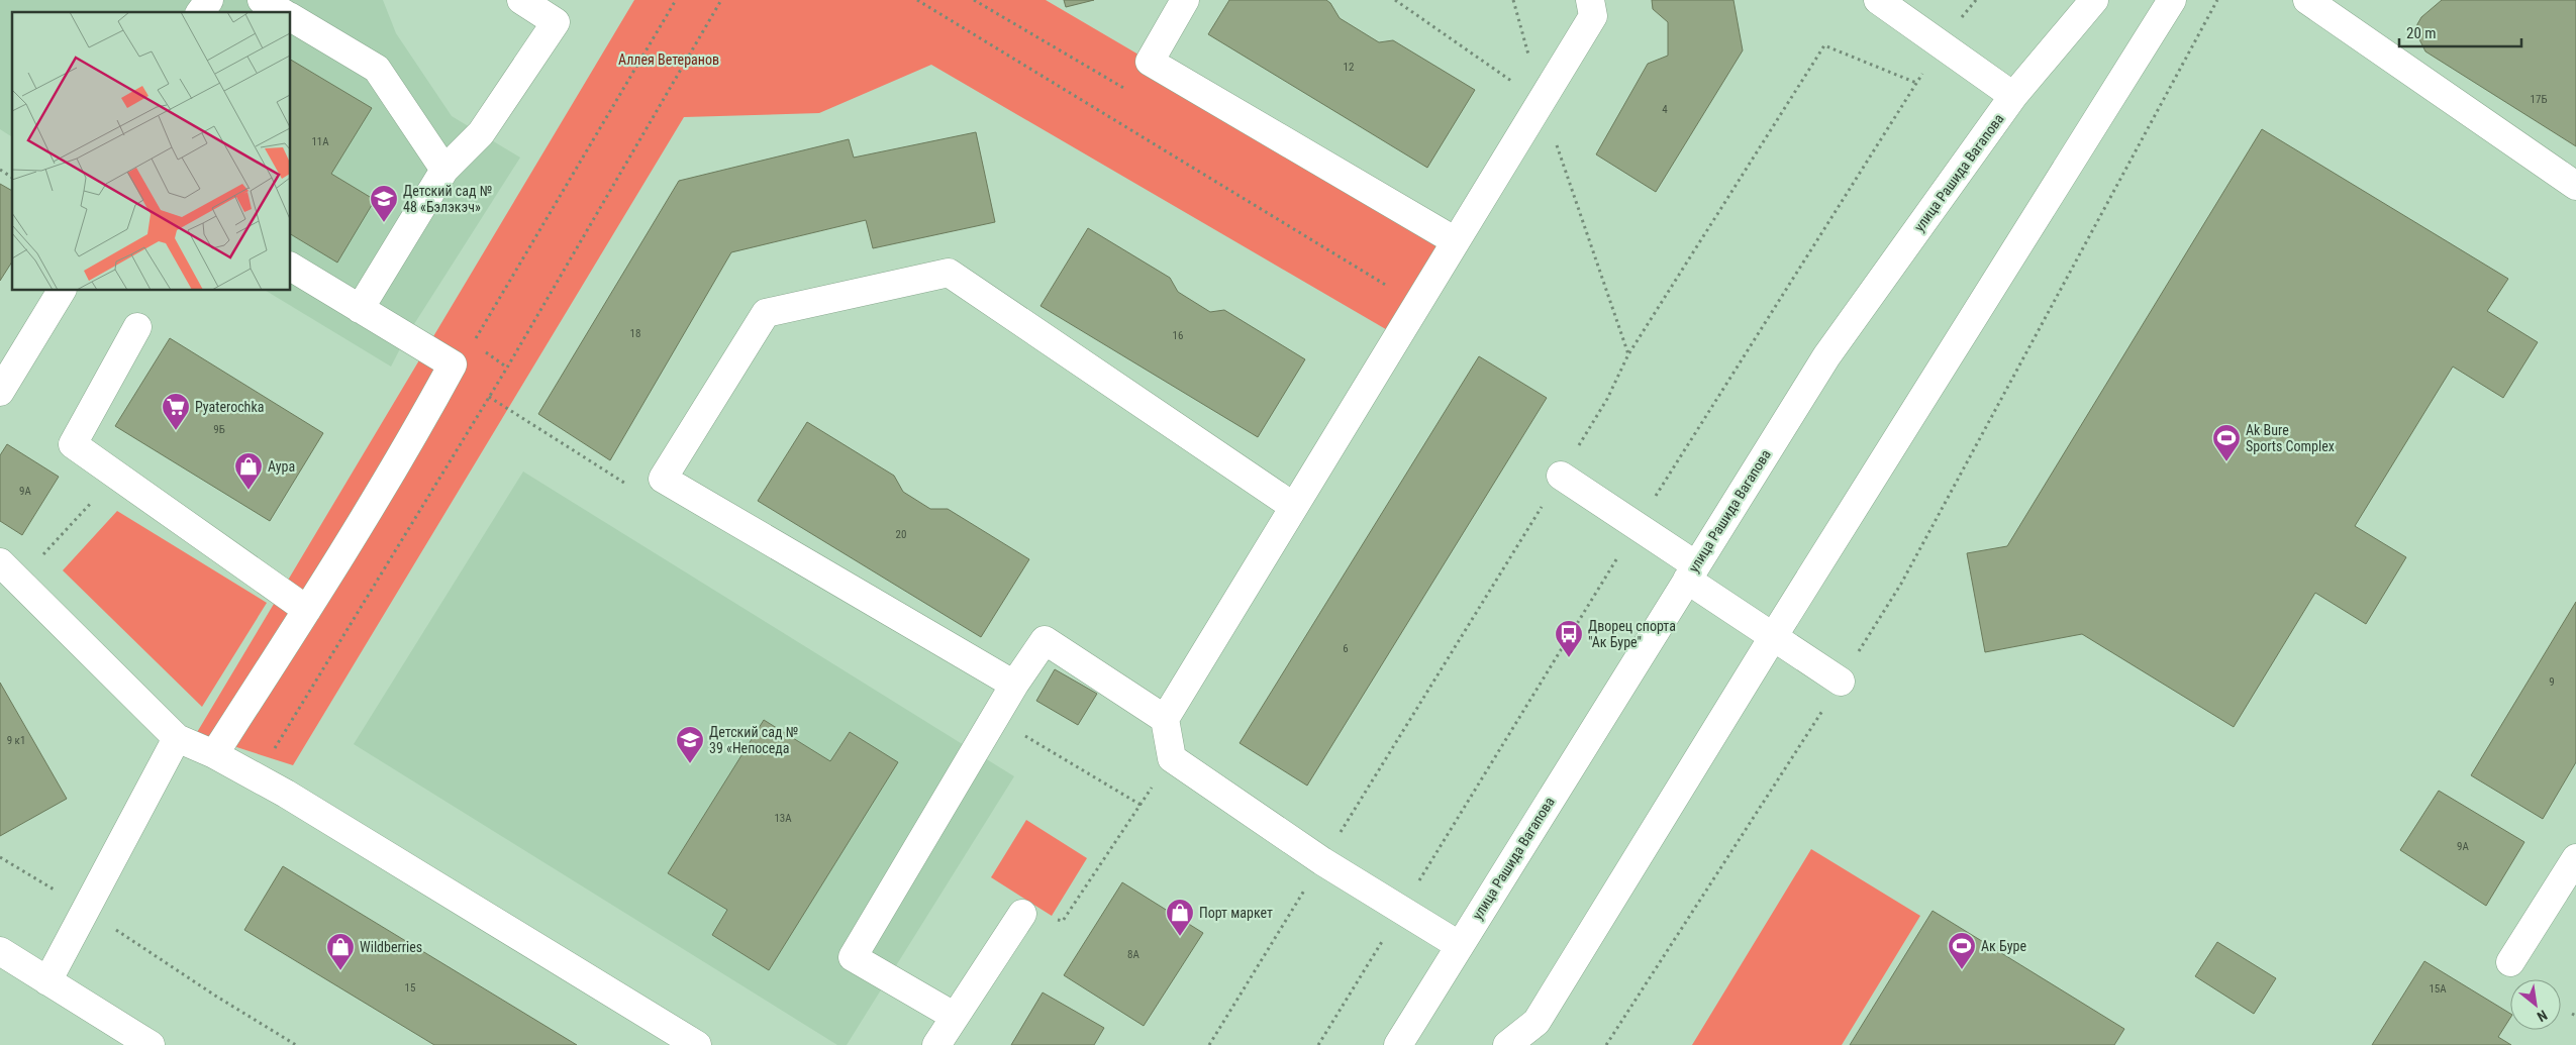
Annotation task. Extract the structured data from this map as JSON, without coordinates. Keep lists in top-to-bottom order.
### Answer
{
  "streets": {
    "street": ["улица Рашида Вагапова"]
  },
  "parks": ["Аллея Ветеранов"],
  "places": {
    "school or university": ["Детский сад № 48 «Бэлэкэч»", "Детский сад № 39 «Непоседа"],
    "supermarket": ["Pyaterochka"],
    "sports": ["Ak Bure Sports Complex", "Ак Буре"],
    "shop": ["Аура", "Порт маркет", "Wildberries"],
    "bus stop": ["Дворец спорта \"Ак Буре\""]
  },
  "house_numbers": [
    "12",
    "17Б",
    "4",
    "11А",
    "18",
    "16",
    "9Б",
    "9А",
    "20",
    "6",
    "9",
    "9 к1",
    "13А",
    "9А",
    "8А",
    "15",
    "15А"
  ],
  "scale_bar": "20 m",
  "north": "bottom right"
}
